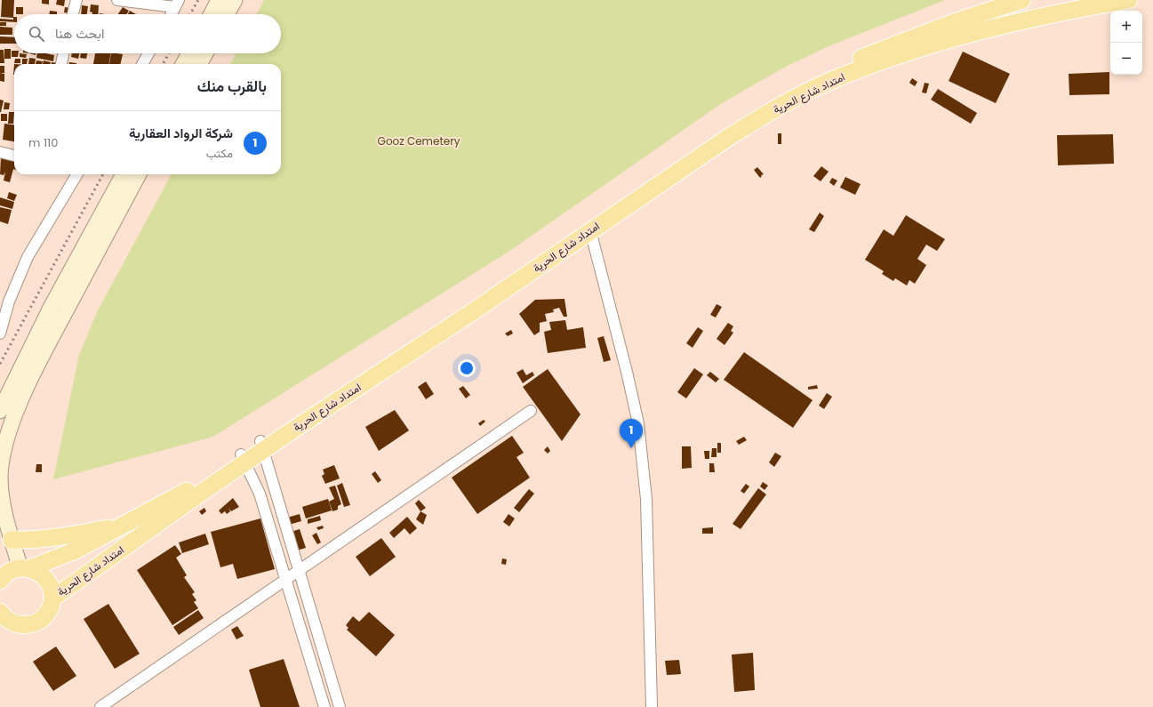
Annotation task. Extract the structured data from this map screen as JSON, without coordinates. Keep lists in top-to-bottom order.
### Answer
{
  "streets": {
    "main road": ["امتداد شارع الحرية"]
  },
  "parks": ["Gooz Cemetery"],
  "page": {
    "map_buttons": ["+", "−"],
    "search": "ابحث هنا",
    "heading": "بالقرب منك",
    "list": [
      {
        "mark": "1",
        "name": "شركة الرواد العقارية",
        "note": "مكتب",
        "value": "110 m"
      }
    ],
    "pins": "1"
  }
}
